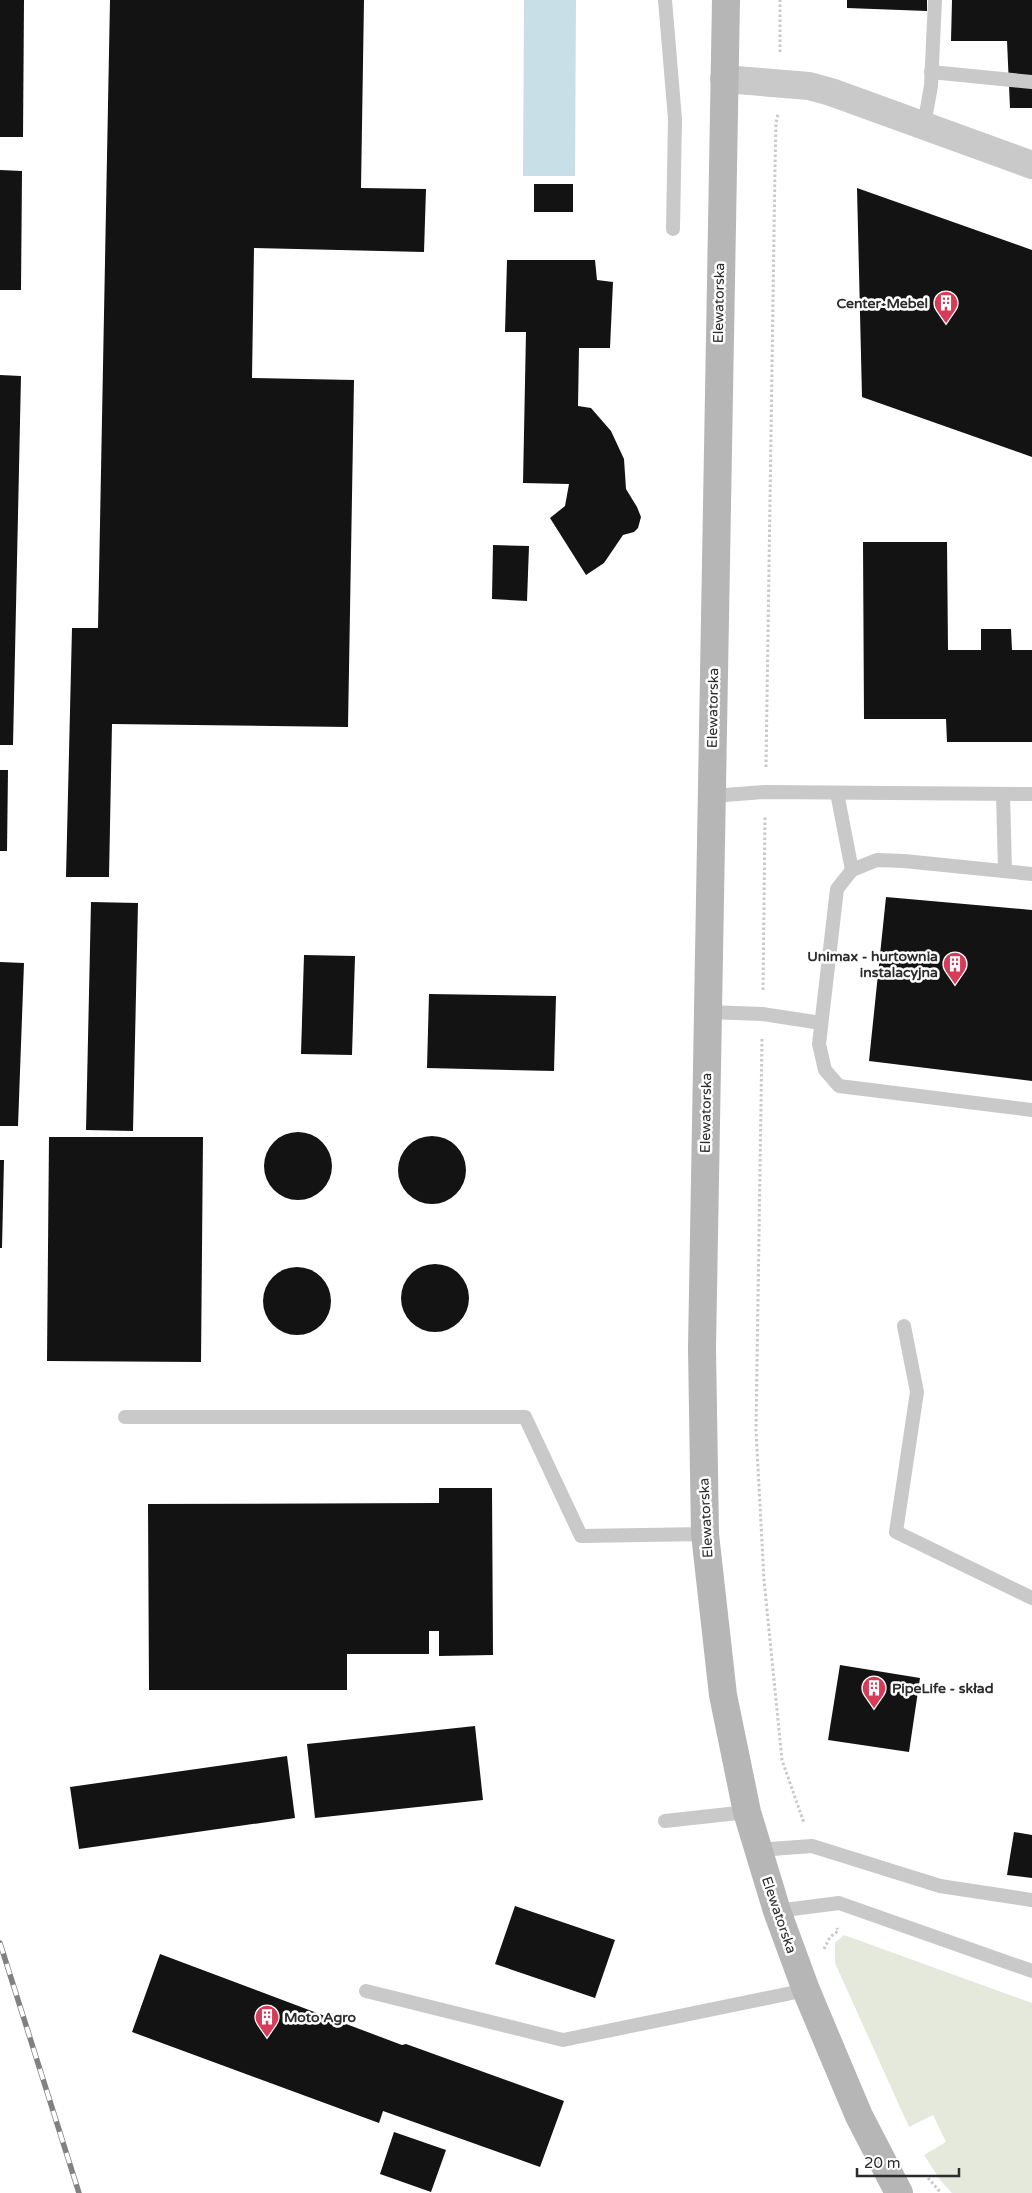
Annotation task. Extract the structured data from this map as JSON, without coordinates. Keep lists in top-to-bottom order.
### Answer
{
  "streets": {
    "street": ["Elewatorska"]
  },
  "places": {
    "building": [
      "Center-Mebel",
      "Unimax - hurtownia instalacyjna",
      "PipeLife - skład",
      "Moto Agro"
    ]
  },
  "scale_bar": "20 m"
}
